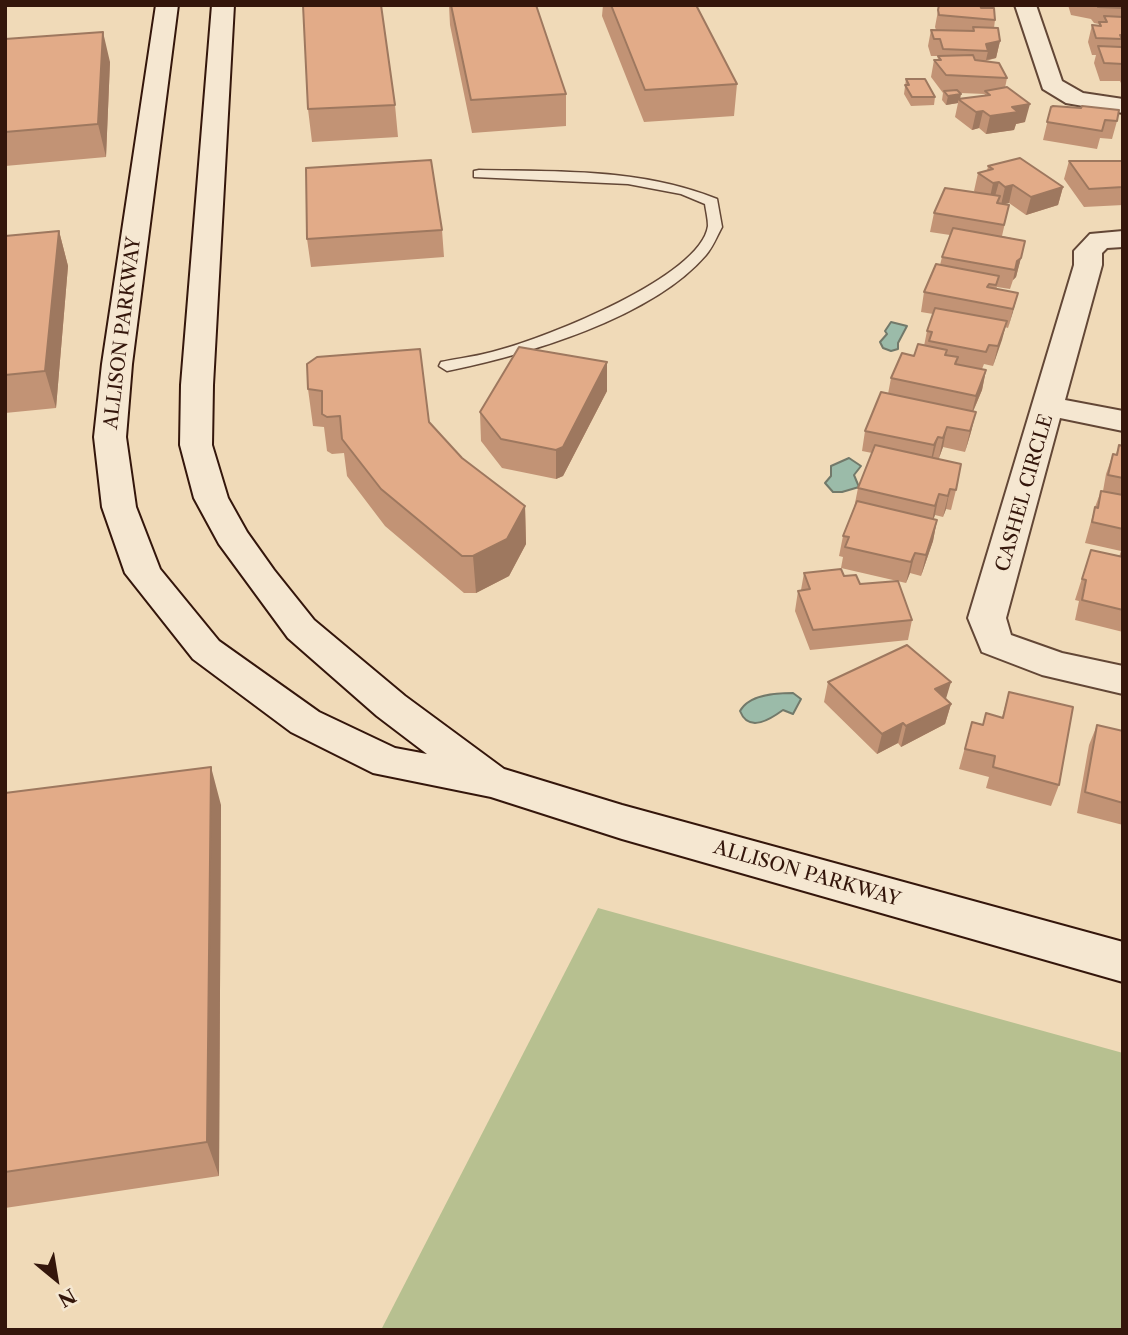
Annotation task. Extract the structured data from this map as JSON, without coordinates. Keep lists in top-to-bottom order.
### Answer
{
  "streets": {
    "street": ["ALLISON PARKWAY", "CASHEL CIRCLE"]
  },
  "north": "bottom right"
}
